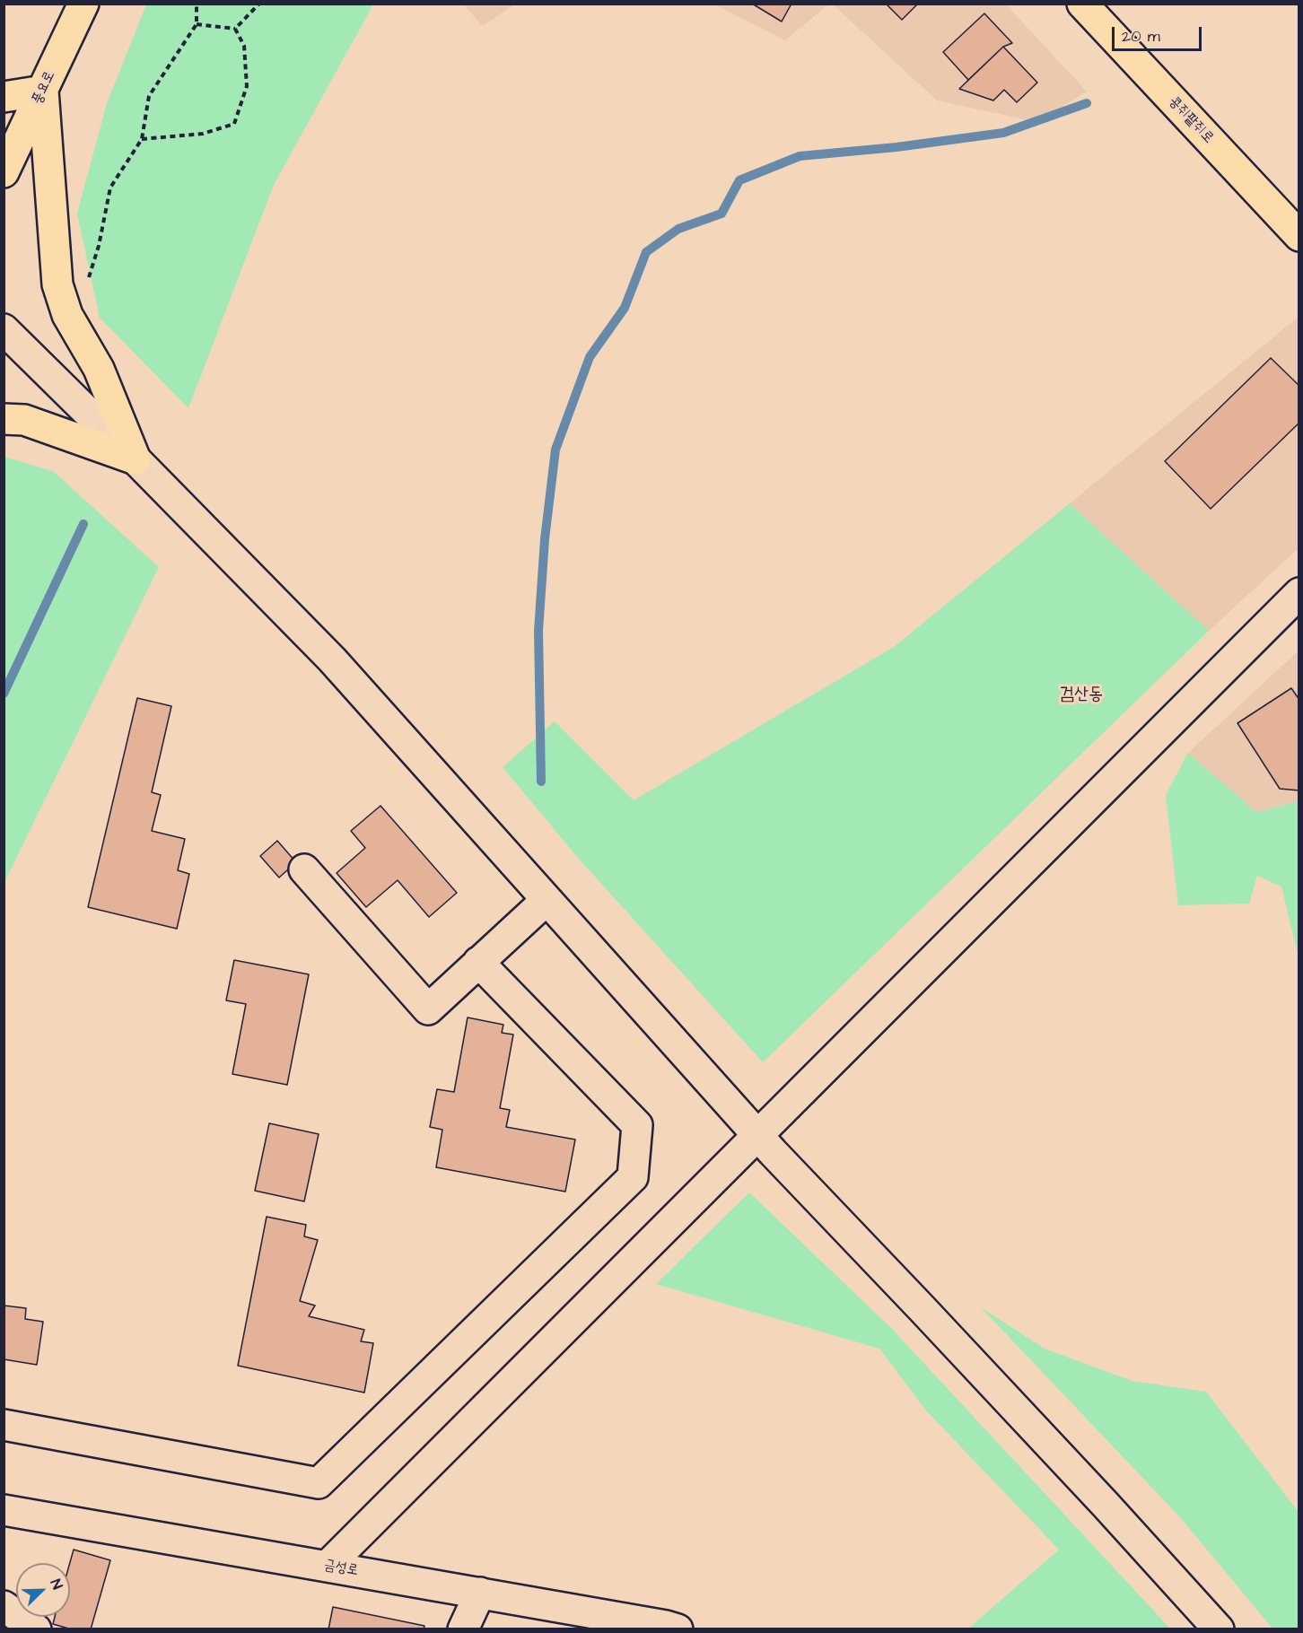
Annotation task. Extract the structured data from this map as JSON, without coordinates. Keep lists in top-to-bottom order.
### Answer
{
  "streets": {
    "main road": ["풍요로", "콩쥐팥쥐로"],
    "street": ["금성로"]
  },
  "districts": ["검산동"],
  "scale_bar": "20 m",
  "north": "top right"
}
